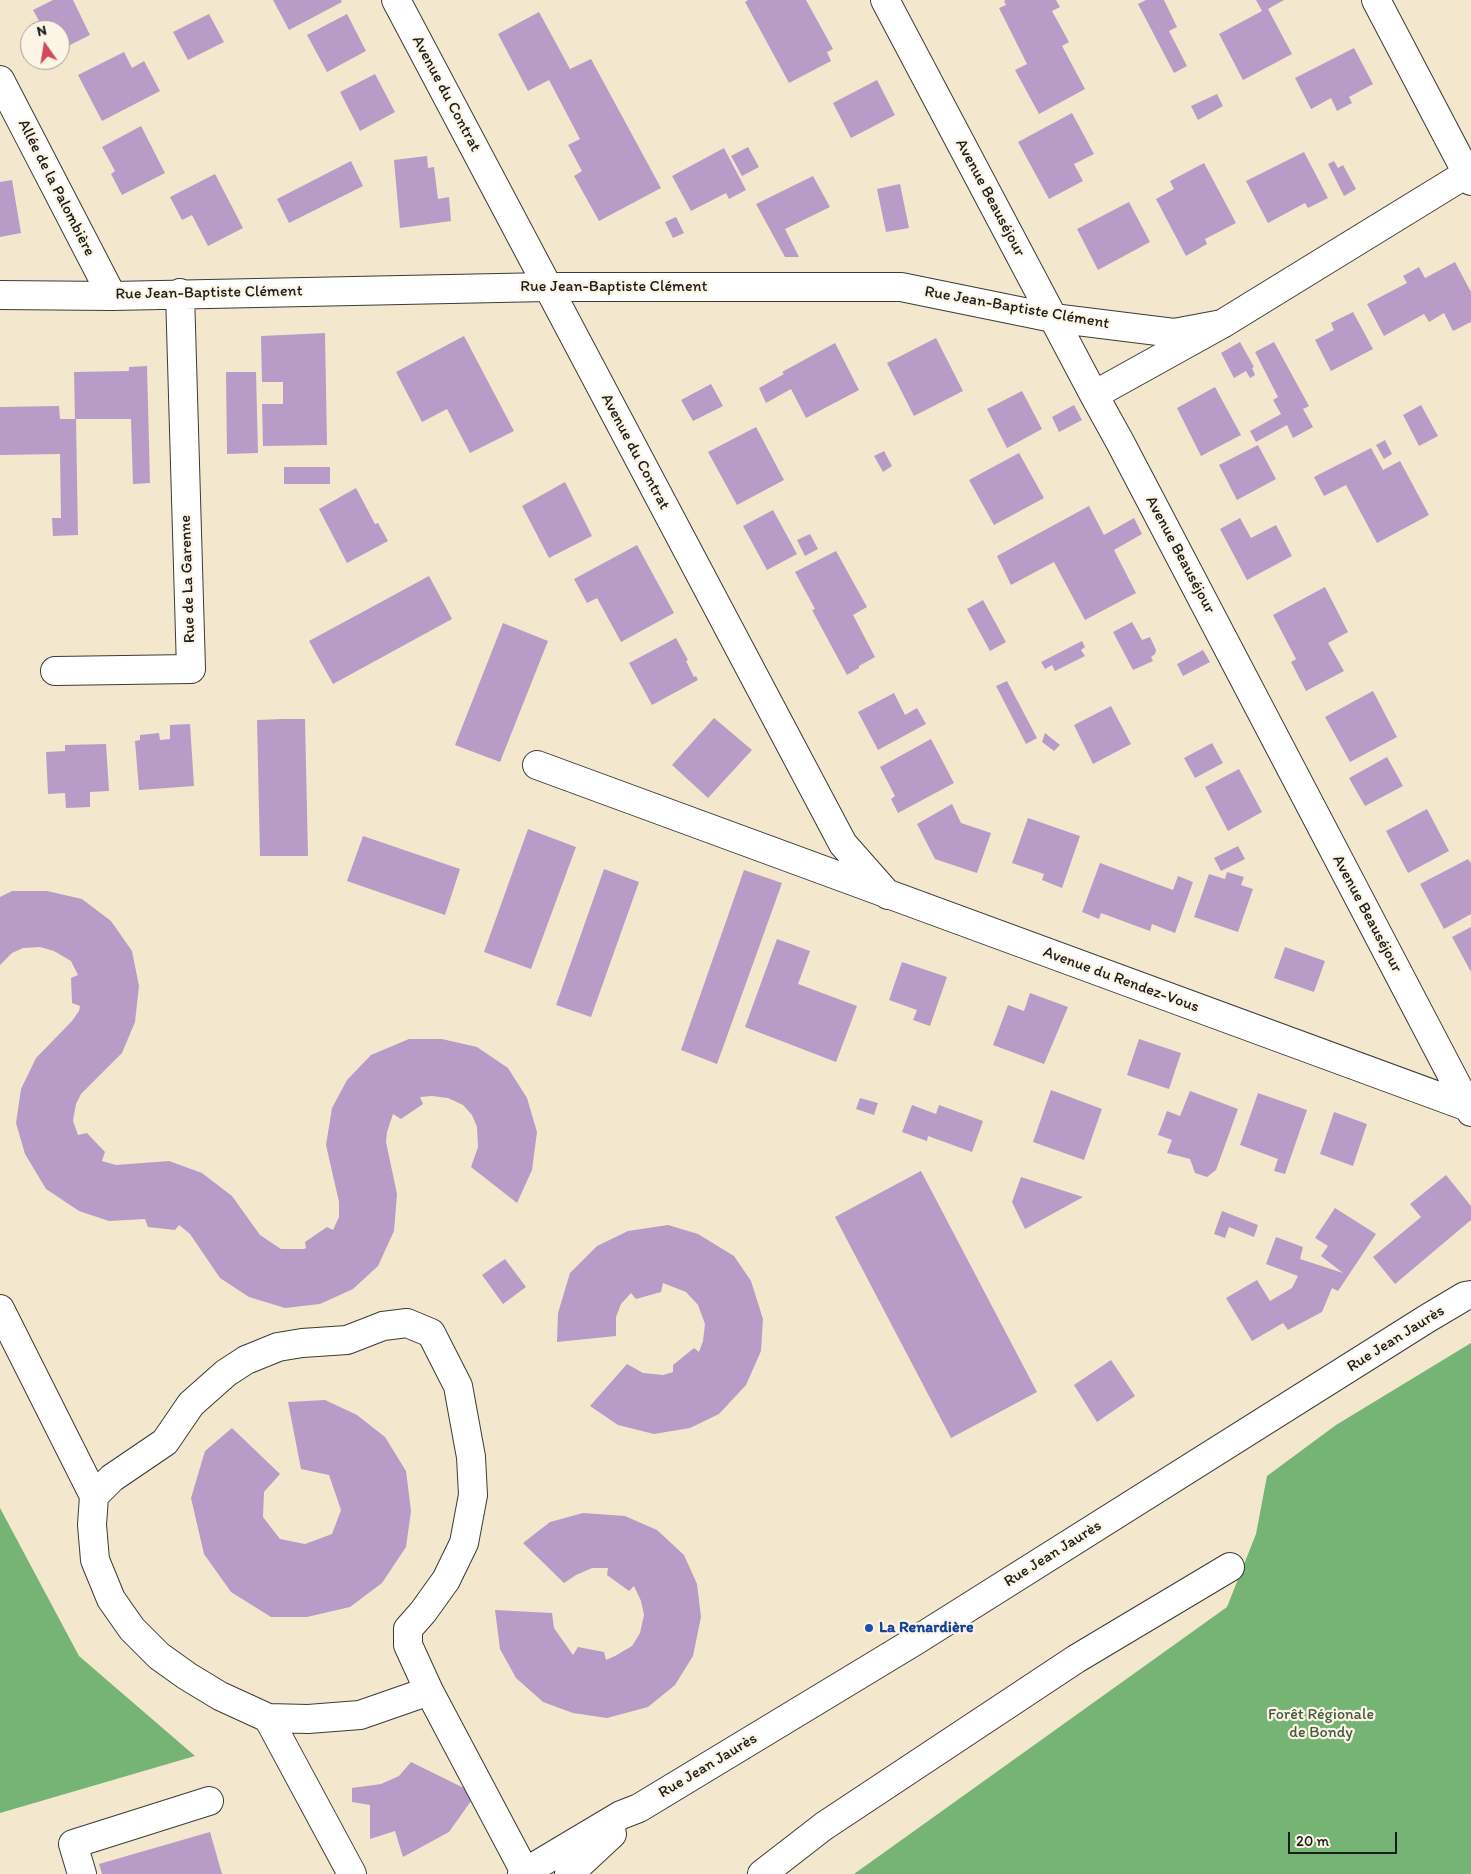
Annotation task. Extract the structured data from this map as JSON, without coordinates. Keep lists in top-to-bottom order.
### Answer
{
  "streets": {
    "street": [
      "Avenue du Contrat",
      "Allée de la Palombière",
      "Avenue Beauséjour",
      "Rue Jean-Baptiste Clément",
      "Rue de La Garenne",
      "Avenue du Rendez-Vous",
      "Rue Jean Jaurès"
    ]
  },
  "crossings": [
    ["Avenue du Contrat", "Rue Jean-Baptiste Clément"],
    ["Avenue du Contrat", "Avenue du Rendez-Vous"],
    ["Allée de la Palombière", "Rue Jean-Baptiste Clément"],
    ["Avenue Beauséjour", "Rue Jean-Baptiste Clément"],
    ["Avenue Beauséjour", "Avenue du Rendez-Vous"],
    ["Rue Jean-Baptiste Clément", "Rue de La Garenne"]
  ],
  "parks": ["Forêt Régionale de Bondy"],
  "places": ["La Renardière"],
  "scale_bar": "20 m",
  "north": "top"
}
